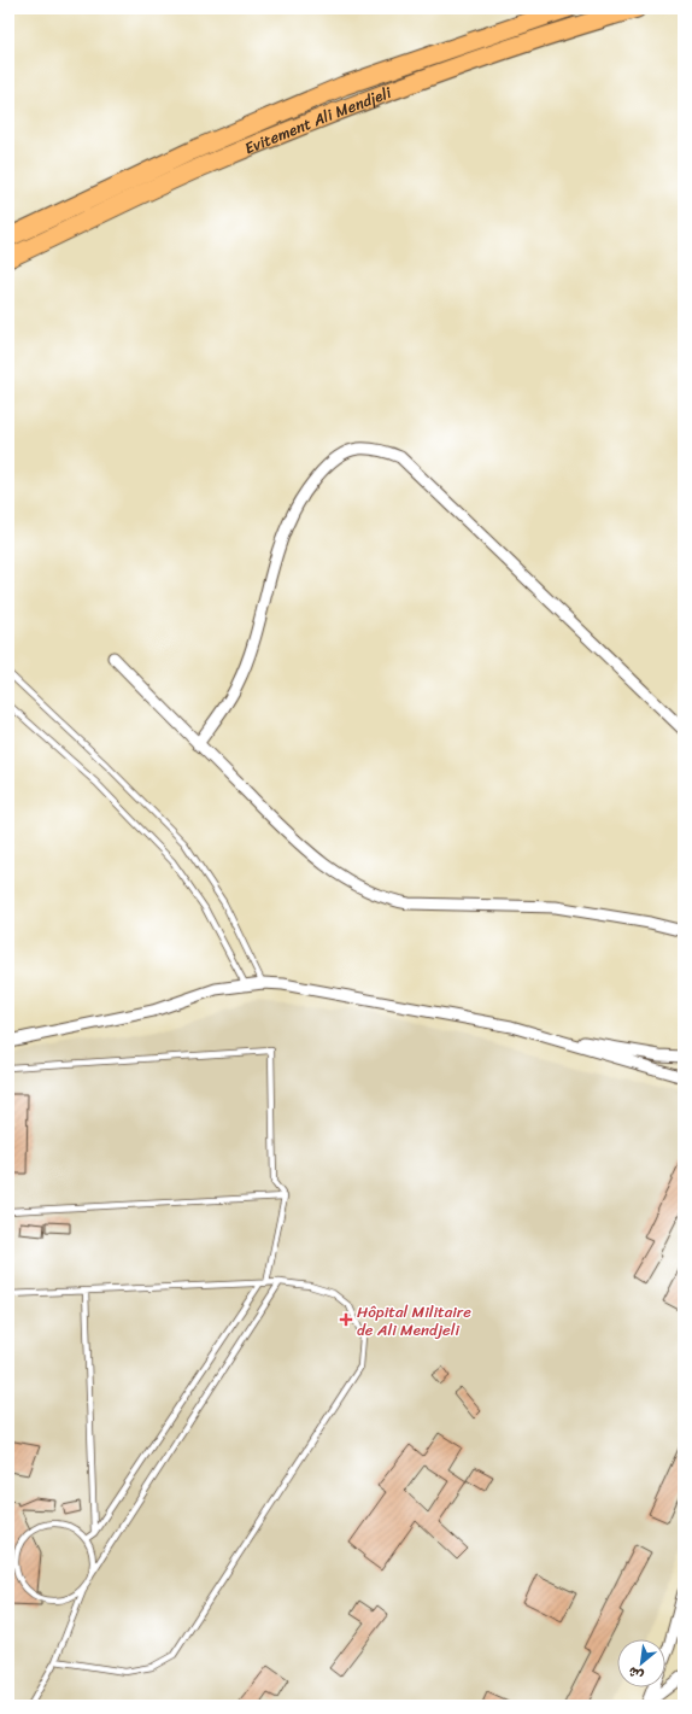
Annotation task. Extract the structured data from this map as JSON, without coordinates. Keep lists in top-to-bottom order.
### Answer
{
  "streets": {
    "highway": ["Evitement Ali Mendjeli"]
  },
  "places": {
    "health": ["Hôpital Militaire de Ali Mendjeli"]
  },
  "north": "bottom left"
}
